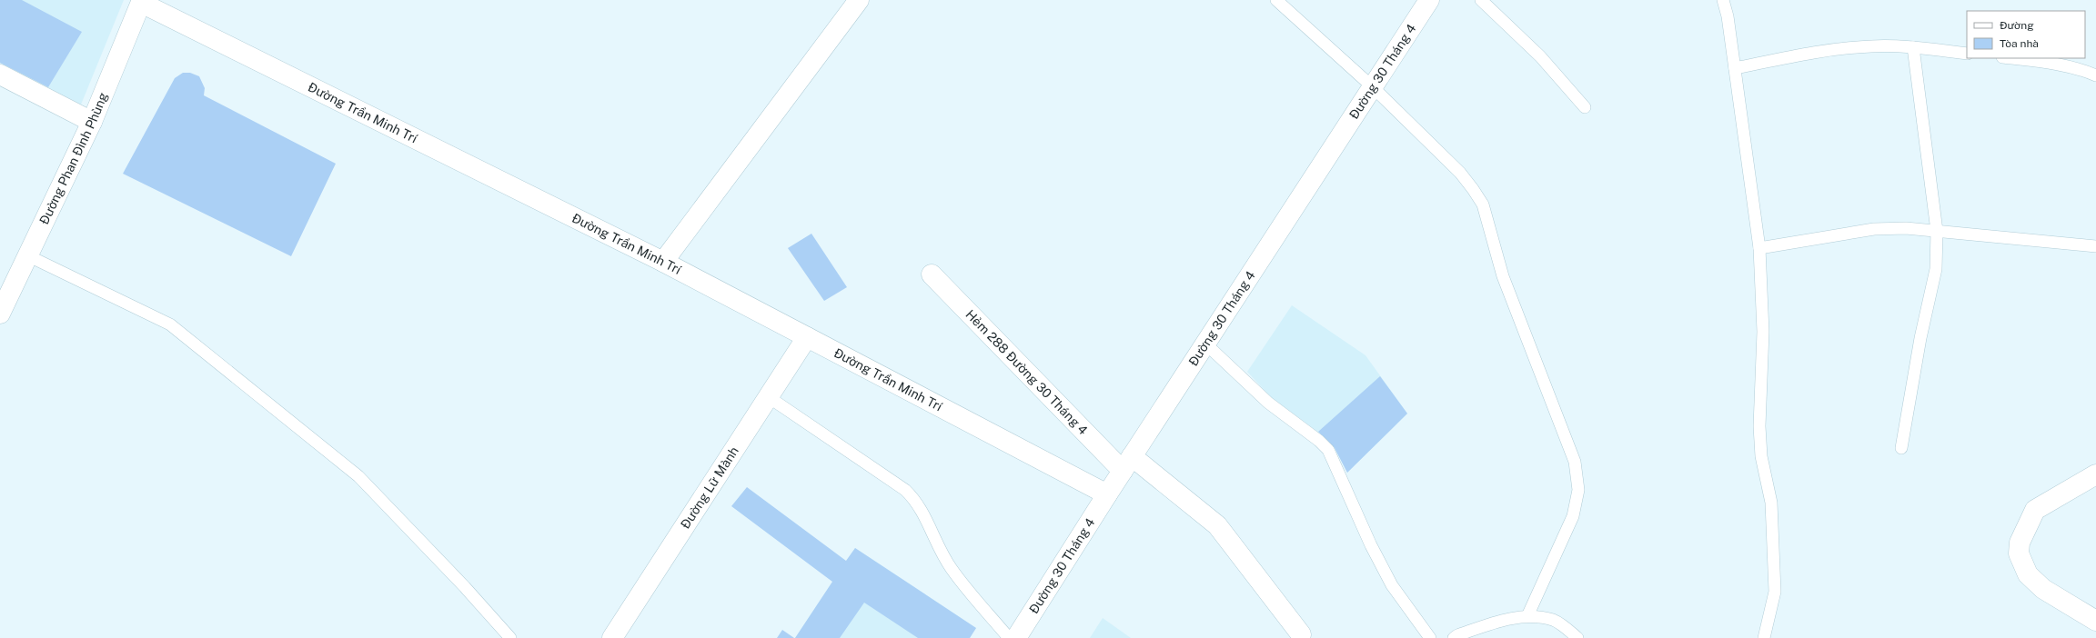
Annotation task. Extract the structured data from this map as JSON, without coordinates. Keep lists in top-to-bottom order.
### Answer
{
  "streets": {
    "street": [
      "Đường 30 Tháng 4",
      "Đường Trần Minh Trí",
      "Đường Phan Đình Phùng",
      "Hẻm 288 Đường 30 Tháng 4",
      "Đường Lữ Mành"
    ]
  },
  "crossings": [
    ["Đường 30 Tháng 4", "Đường Trần Minh Trí"],
    ["Đường 30 Tháng 4", "Hẻm 288 Đường 30 Tháng 4"],
    ["Đường Trần Minh Trí", "Đường Phan Đình Phùng"],
    ["Đường Trần Minh Trí", "Đường Lữ Mành"]
  ],
  "legend": ["Đường", "Tòa nhà"]
}
